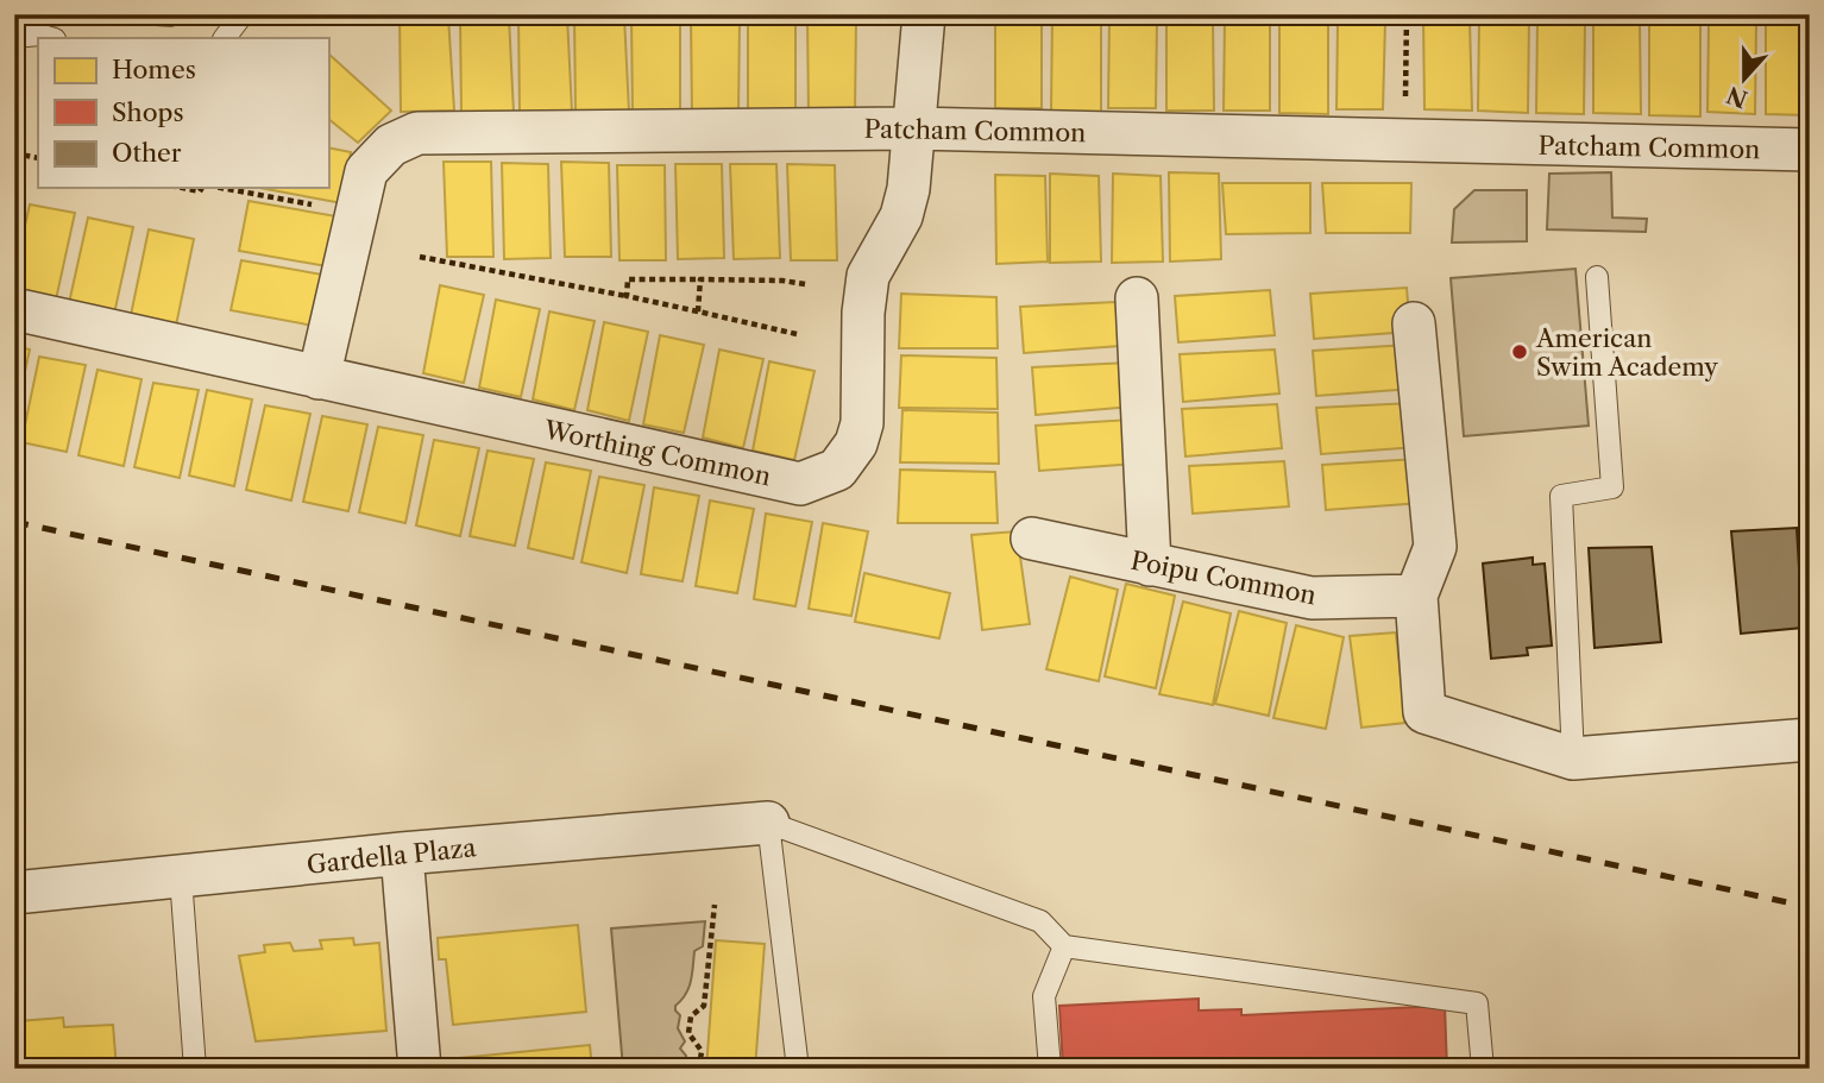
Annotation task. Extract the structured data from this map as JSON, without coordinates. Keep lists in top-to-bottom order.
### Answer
{
  "streets": {
    "street": [
      "Patcham Common",
      "Worthing Common",
      "Poipu Common",
      "Gardella Plaza"
    ]
  },
  "crossings": [
    ["Patcham Common", "Worthing Common"]
  ],
  "places": ["American Swim Academy"],
  "legend": ["Homes", "Shops", "Other"],
  "north": "bottom"
}
